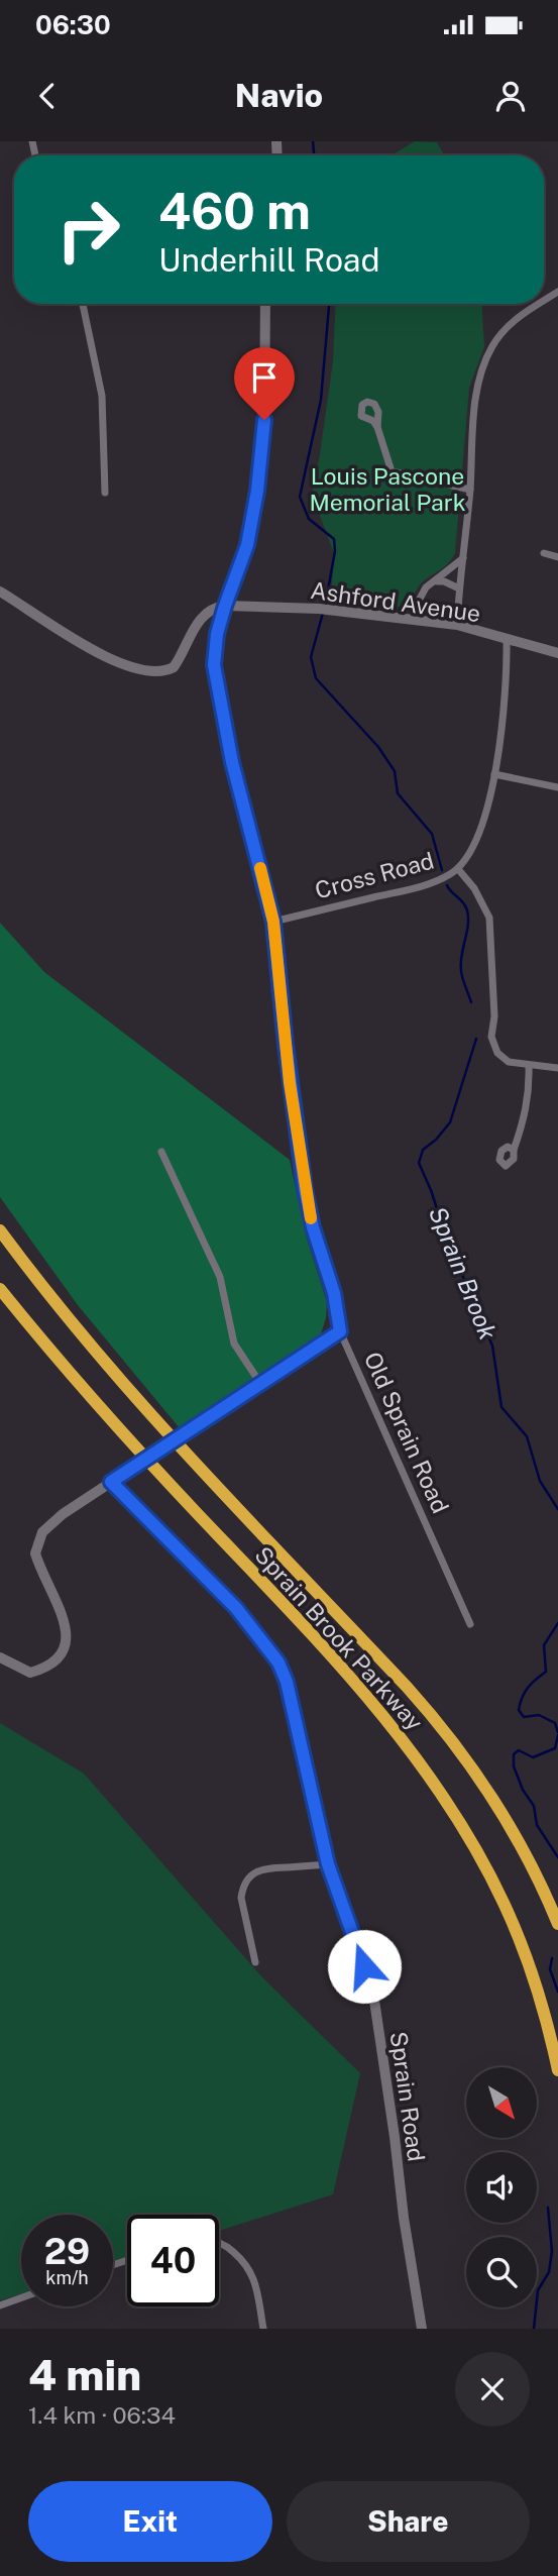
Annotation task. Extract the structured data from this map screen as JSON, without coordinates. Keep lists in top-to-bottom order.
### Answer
{
  "streets": {
    "highway": ["Sprain Brook Parkway"],
    "street": [
      "Ashford Avenue",
      "Cross Road",
      "Old Sprain Road",
      "Sprain Road"
    ]
  },
  "crossings": [
    ["Ashford Avenue", "Cross Road"],
    ["Ashford Avenue", "Old Sprain Road"],
    ["Cross Road", "Old Sprain Road"]
  ],
  "water": ["Sprain Brook"],
  "parks": ["Louis Pascone Memorial Park"],
  "north": "bottom right",
  "page": {
    "status": "06:30",
    "header": "Navio",
    "turn": ["460 m", "Underhill Road"],
    "speed": "29 km/h",
    "limit": "40",
    "heading": ["4 min", "1.4 km · 06:34"],
    "buttons": ["Exit", "Share"]
  }
}
